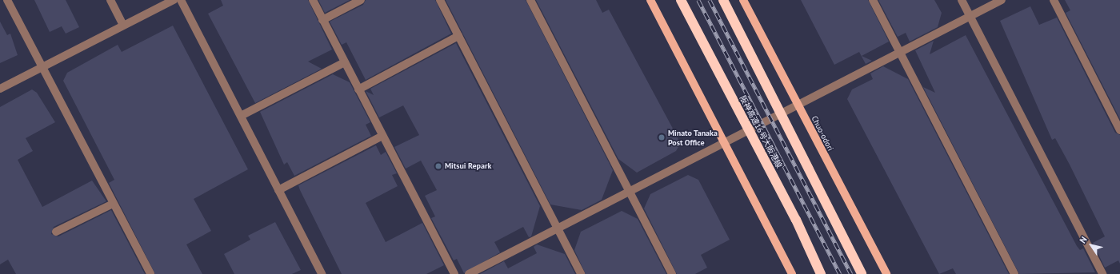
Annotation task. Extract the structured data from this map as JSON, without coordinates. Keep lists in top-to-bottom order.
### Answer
{
  "streets": {
    "highway": ["阪神高速16号大阪港線"],
    "main road": ["Chuo-odori"]
  },
  "places": ["Minato Tanaka Post Office", "Mitsui Repark"],
  "north": "top left"
}
